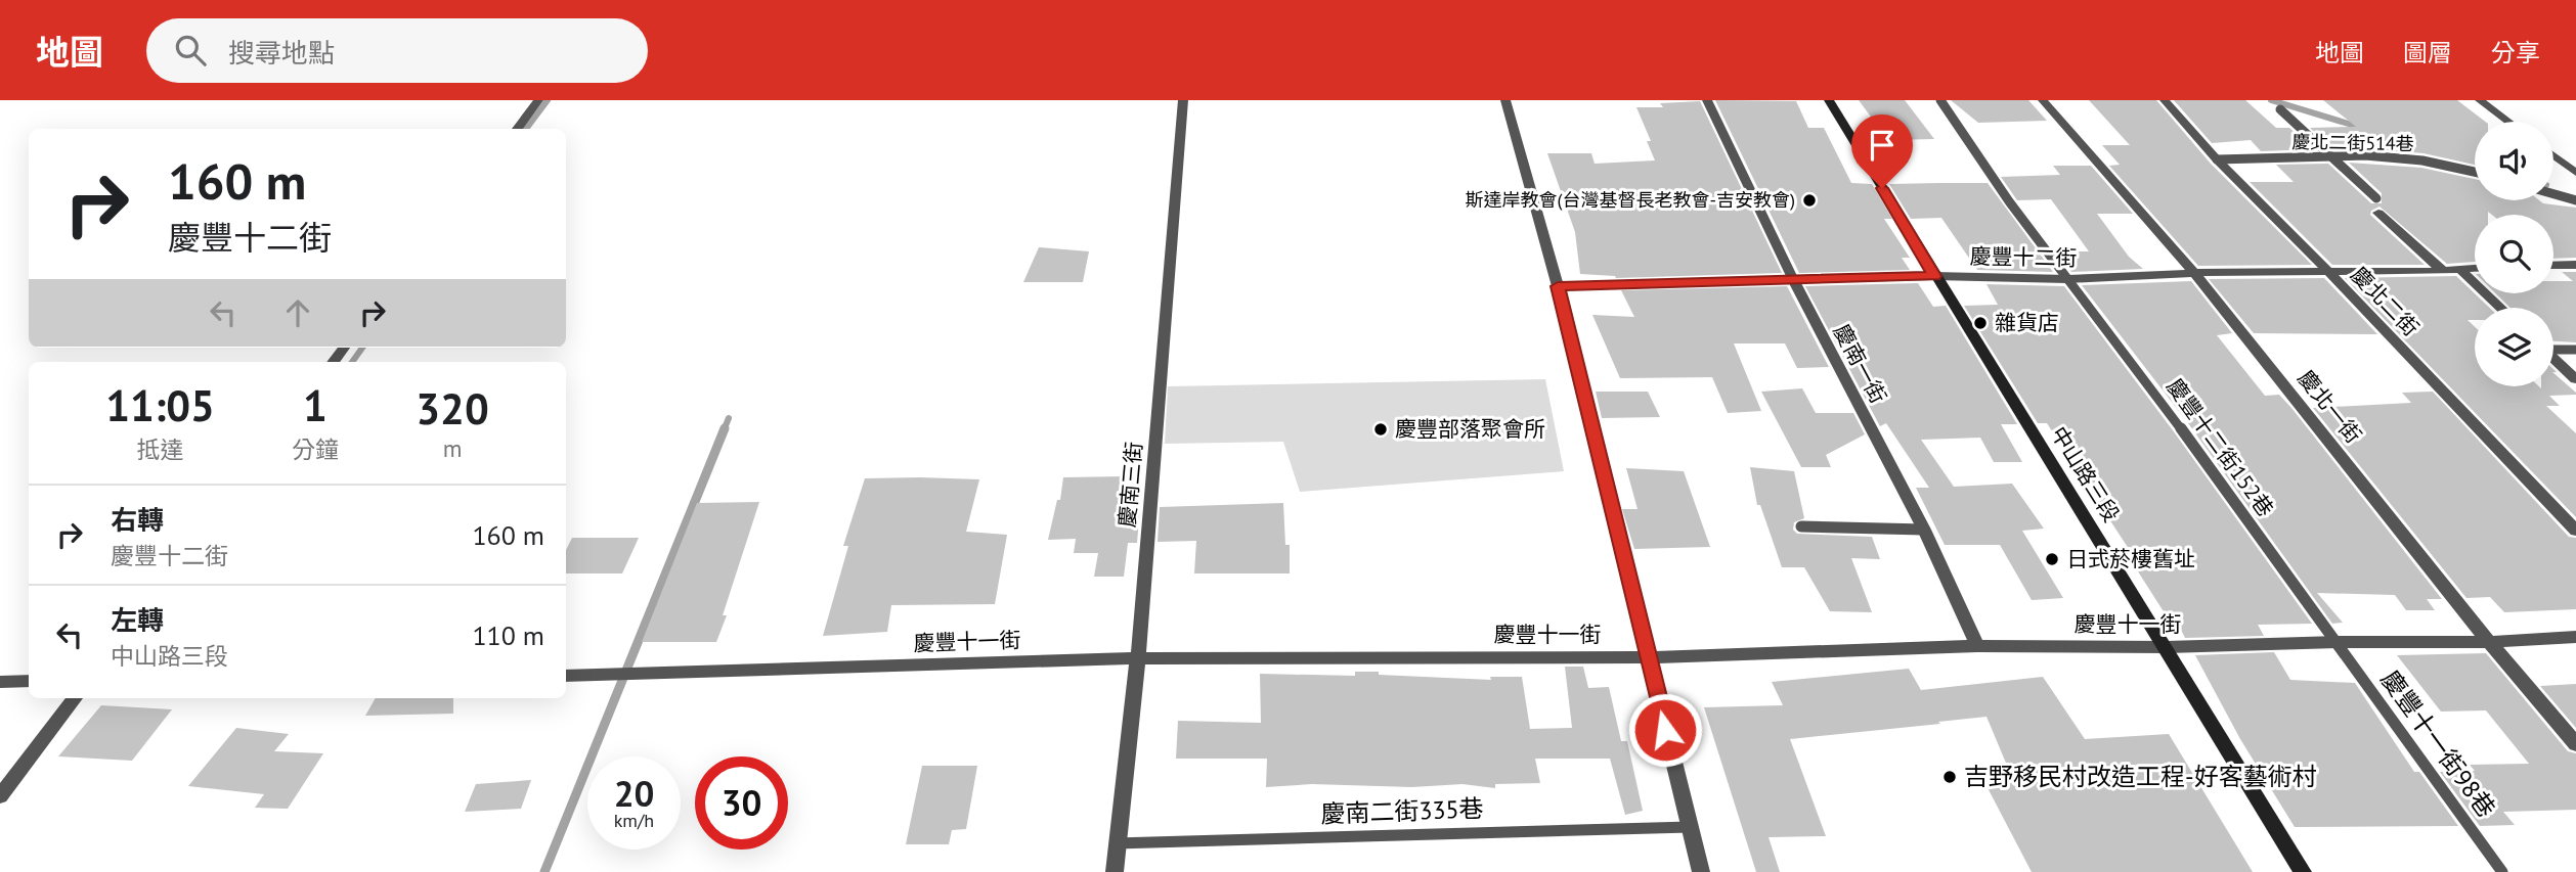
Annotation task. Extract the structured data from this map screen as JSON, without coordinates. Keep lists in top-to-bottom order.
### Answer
{
  "streets": {
    "street": [
      "慶豐十二街",
      "慶北二街",
      "慶南一街",
      "慶北一街",
      "中山路三段",
      "慶南三街",
      "慶豐十一街"
    ],
    "lane": [
      "慶北二街514巷",
      "慶豐十二街152巷",
      "慶豐十一街98巷",
      "慶南二街335巷"
    ]
  },
  "crossings": [
    ["慶北二街514巷", "慶北二街"],
    ["慶豐十二街", "慶北二街"],
    ["慶豐十二街", "慶南一街"],
    ["慶豐十二街", "慶北一街"],
    ["慶豐十二街", "慶豐十二街152巷"],
    ["慶豐十二街", "中山路三段"],
    ["慶南一街", "慶豐十一街"],
    ["慶北一街", "慶豐十一街"],
    ["慶豐十二街152巷", "慶豐十一街"],
    ["慶豐十二街152巷", "慶豐十一街98巷"],
    ["中山路三段", "慶豐十一街"],
    ["慶南三街", "慶豐十一街"],
    ["慶南三街", "慶南二街335巷"],
    ["慶豐十一街", "慶豐十一街98巷"]
  ],
  "places": [
    "斯達岸教會(台灣基督長老教會-吉安教會)",
    "雜貨店",
    "慶豐部落聚會所",
    "日式菸樓舊址",
    "吉野移民村改造工程-好客藝術村"
  ],
  "page": {
    "header": "地圖",
    "search": "搜尋地點",
    "nav": ["地圖", "圖層", "分享"],
    "turn": ["160 m", "慶豐十二街"],
    "eta": [
      "11:05",
      "抵達",
      "1",
      "分鐘",
      "320",
      "m"
    ],
    "list": [
      {
        "name": "右轉",
        "note": "慶豐十二街",
        "value": "160 m"
      },
      {
        "name": "左轉",
        "note": "中山路三段",
        "value": "110 m"
      }
    ],
    "speed": "20 km/h",
    "limit": "30"
  }
}
